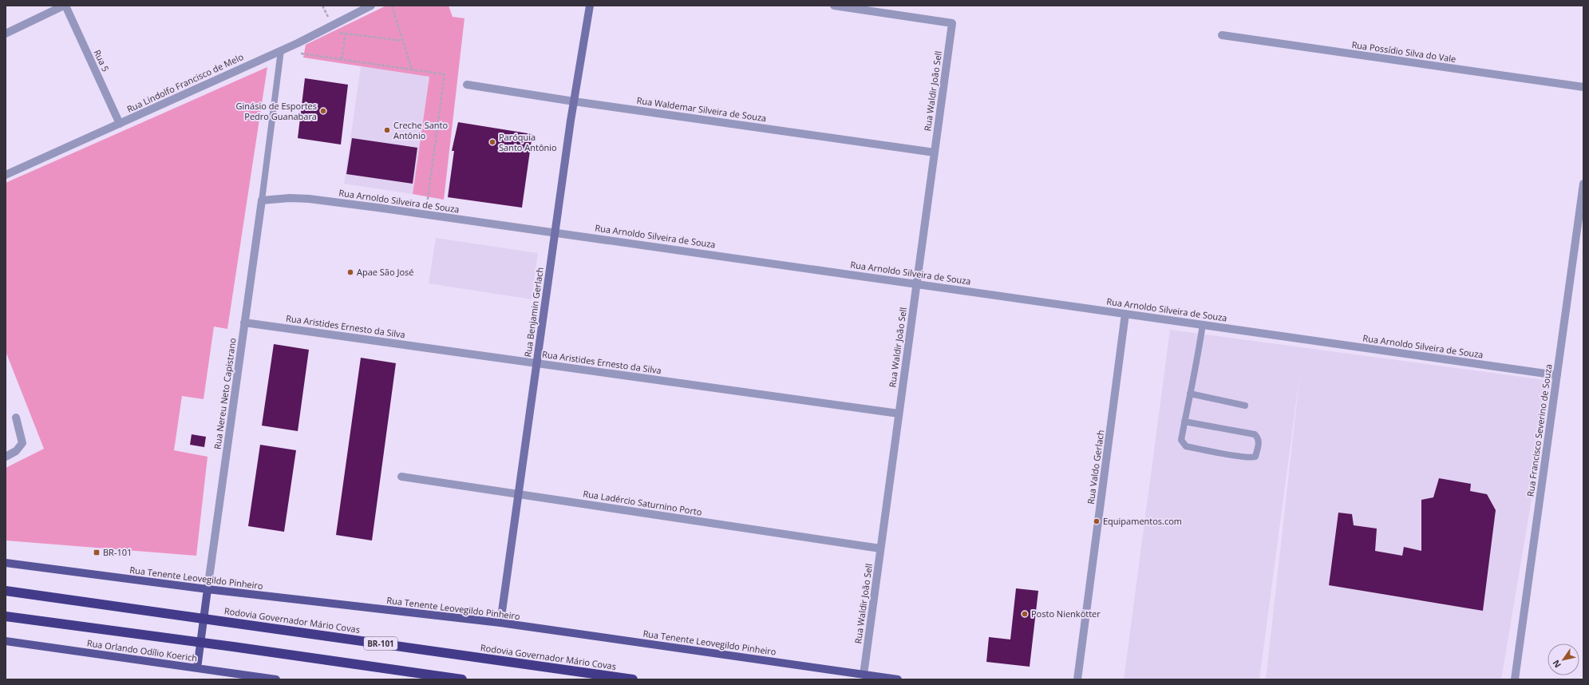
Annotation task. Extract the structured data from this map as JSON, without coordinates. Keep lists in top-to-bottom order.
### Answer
{
  "streets": {
    "highway": ["Rodovia Governador Mário Covas", "BR-101"],
    "main road": ["Rua Benjamin Gerlach", "Rua Tenente Leovegildo Pinheiro", "Rua Orlando Odílio Koerich"],
    "street": [
      "Rua Possídio Silva do Vale",
      "Rua 5",
      "Rua Lindolfo Francisco de Melo",
      "Rua Waldir João Sell",
      "Rua Waldemar Silveira de Souza",
      "Rua Arnoldo Silveira de Souza",
      "Rua Aristides Ernesto da Silva",
      "Rua Nereu Neto Capistrano",
      "Rua Francisco Severino de Souza",
      "Rua Valdo Gerlach",
      "Rua Ladércio Saturnino Porto"
    ]
  },
  "crossings": [
    ["Rua 5", "Rua Lindolfo Francisco de Melo"],
    ["Rua Waldir João Sell", "Rua Waldemar Silveira de Souza"],
    ["Rua Waldir João Sell", "Rua Arnoldo Silveira de Souza"],
    ["Rua Waldir João Sell", "Rua Aristides Ernesto da Silva"],
    ["Rua Waldir João Sell", "Rua Ladércio Saturnino Porto"],
    ["Rua Waldir João Sell", "Rua Tenente Leovegildo Pinheiro"],
    ["Rua Waldemar Silveira de Souza", "Rua Benjamin Gerlach"],
    ["Rua Arnoldo Silveira de Souza", "Rua Benjamin Gerlach"],
    ["Rua Arnoldo Silveira de Souza", "Rua Nereu Neto Capistrano"],
    ["Rua Arnoldo Silveira de Souza", "Rua Francisco Severino de Souza"],
    ["Rua Arnoldo Silveira de Souza", "Rua Valdo Gerlach"],
    ["Rua Benjamin Gerlach", "Rua Aristides Ernesto da Silva"],
    ["Rua Benjamin Gerlach", "Rua Ladércio Saturnino Porto"],
    ["Rua Benjamin Gerlach", "Rua Tenente Leovegildo Pinheiro"],
    ["Rua Aristides Ernesto da Silva", "Rua Nereu Neto Capistrano"],
    ["Rua Nereu Neto Capistrano", "Rua Tenente Leovegildo Pinheiro"]
  ],
  "places": {
    "other": [
      "Ginásio de Esportes Pedro Guanabara",
      "Creche Santo Antônio",
      "Paróquia Santo Antônio",
      "Apae São José",
      "Equipamentos.com",
      "Posto Nienkötter"
    ],
    "transit": ["BR-101"]
  },
  "north": "bottom left"
}
